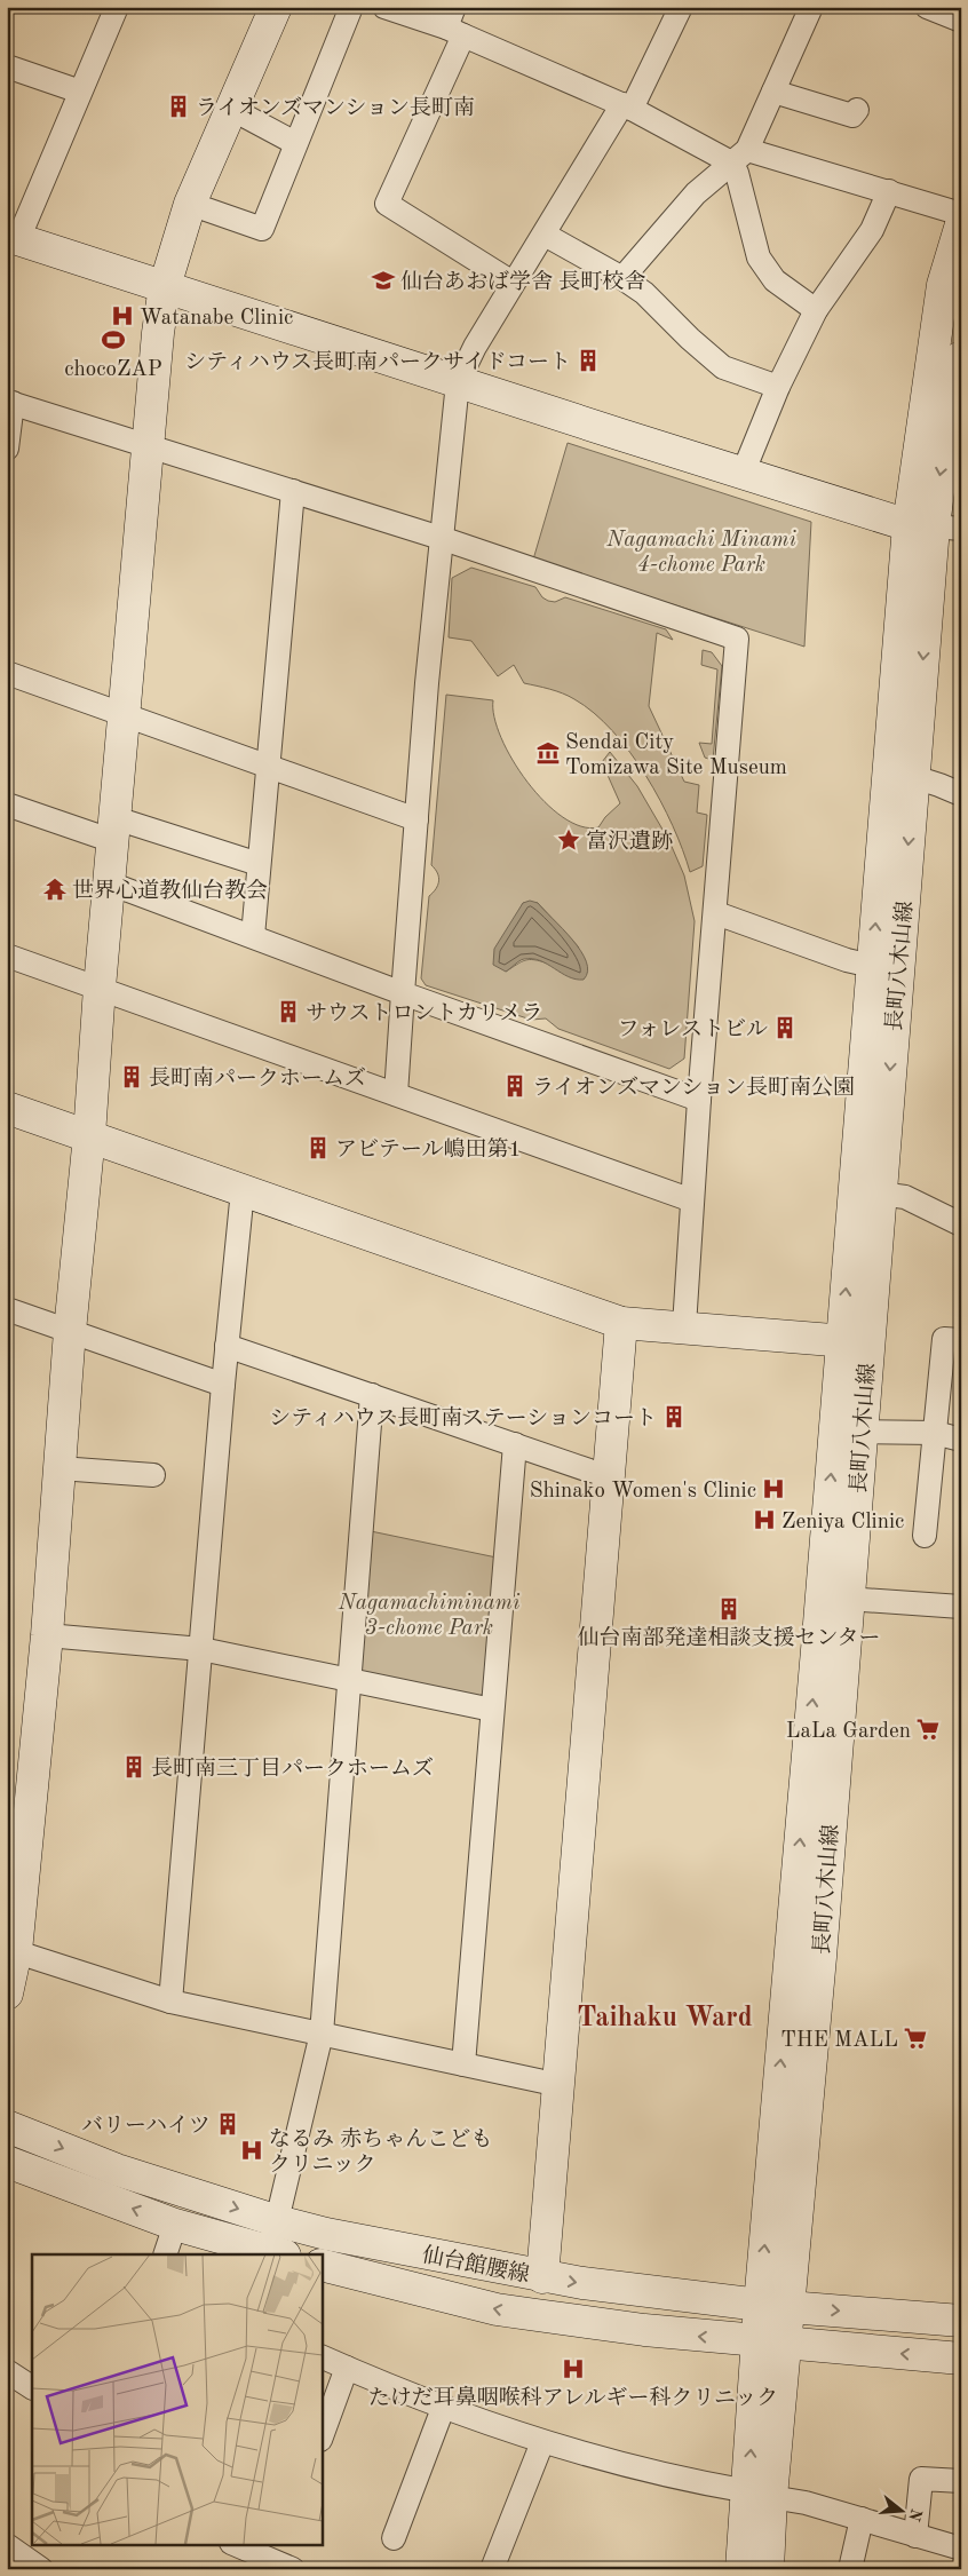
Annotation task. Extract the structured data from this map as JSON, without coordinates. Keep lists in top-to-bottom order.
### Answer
{
  "streets": {
    "street": ["長町八木山線", "仙台館腰線"]
  },
  "crossings": [
    ["長町八木山線", "仙台館腰線"]
  ],
  "districts": ["Taihaku Ward"],
  "parks": ["Nagamachi Minami 4-chome Park", "Nagamachiminami 3-chome Park"],
  "places": {
    "building": [
      "ライオンズマンション長町南",
      "シティハウス長町南パークサイドコート",
      "サウストロントカリメラ",
      "フォレストビル",
      "長町南パークホームズ",
      "ライオンズマンション長町南公園",
      "アビテール嶋田第1",
      "シティハウス長町南ステーションコート",
      "仙台南部発達相談支援センター",
      "長町南三丁目パークホームズ",
      "バリーハイツ"
    ],
    "school or university": ["仙台あおば学舎 長町校舎"],
    "hospital": [
      "Watanabe Clinic",
      "Shinako Women's Clinic",
      "Zeniya Clinic",
      "なるみ 赤ちゃんこども クリニック",
      "たけだ耳鼻咽喉科アレルギー科クリニック"
    ],
    "sports": ["chocoZAP"],
    "museum": ["Sendai City Tomizawa Site Museum"],
    "place": ["富沢遺跡"],
    "temple": ["世界心道教仙台教会"],
    "supermarket": ["LaLa Garden", "THE MALL"]
  },
  "north": "right"
}
